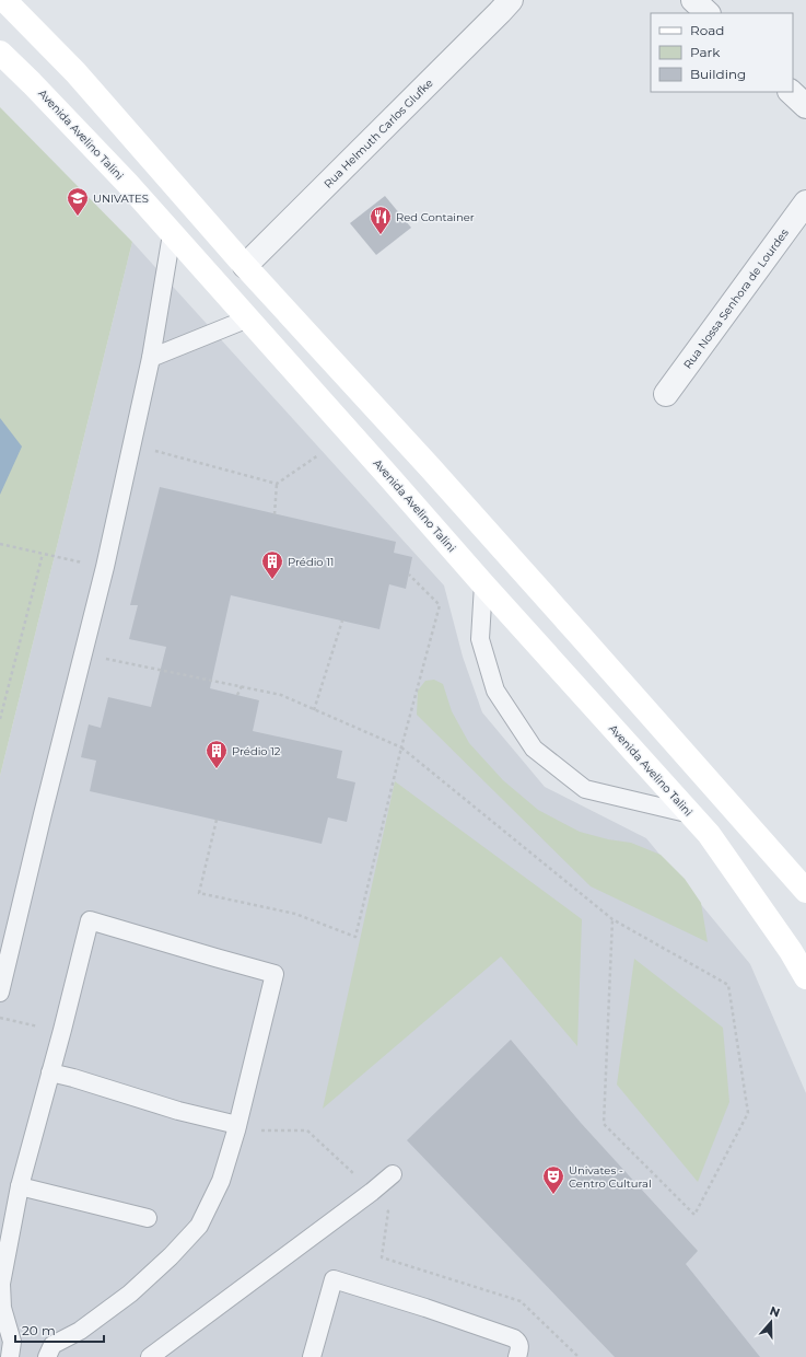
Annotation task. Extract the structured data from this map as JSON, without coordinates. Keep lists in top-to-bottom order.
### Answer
{
  "streets": {
    "main road": ["Avenida Avelino Talini"],
    "street": ["Rua Helmuth Carlos Glufke", "Rua Nossa Senhora de Lourdes"]
  },
  "places": {
    "school or university": ["UNIVATES"],
    "restaurant": ["Red Container"],
    "building": ["Prédio 11", "Prédio 12"],
    "theatre": ["Univates - Centro Cultural"]
  },
  "legend": ["Road", "Park", "Building"],
  "scale_bar": "20 m",
  "north": "top"
}
